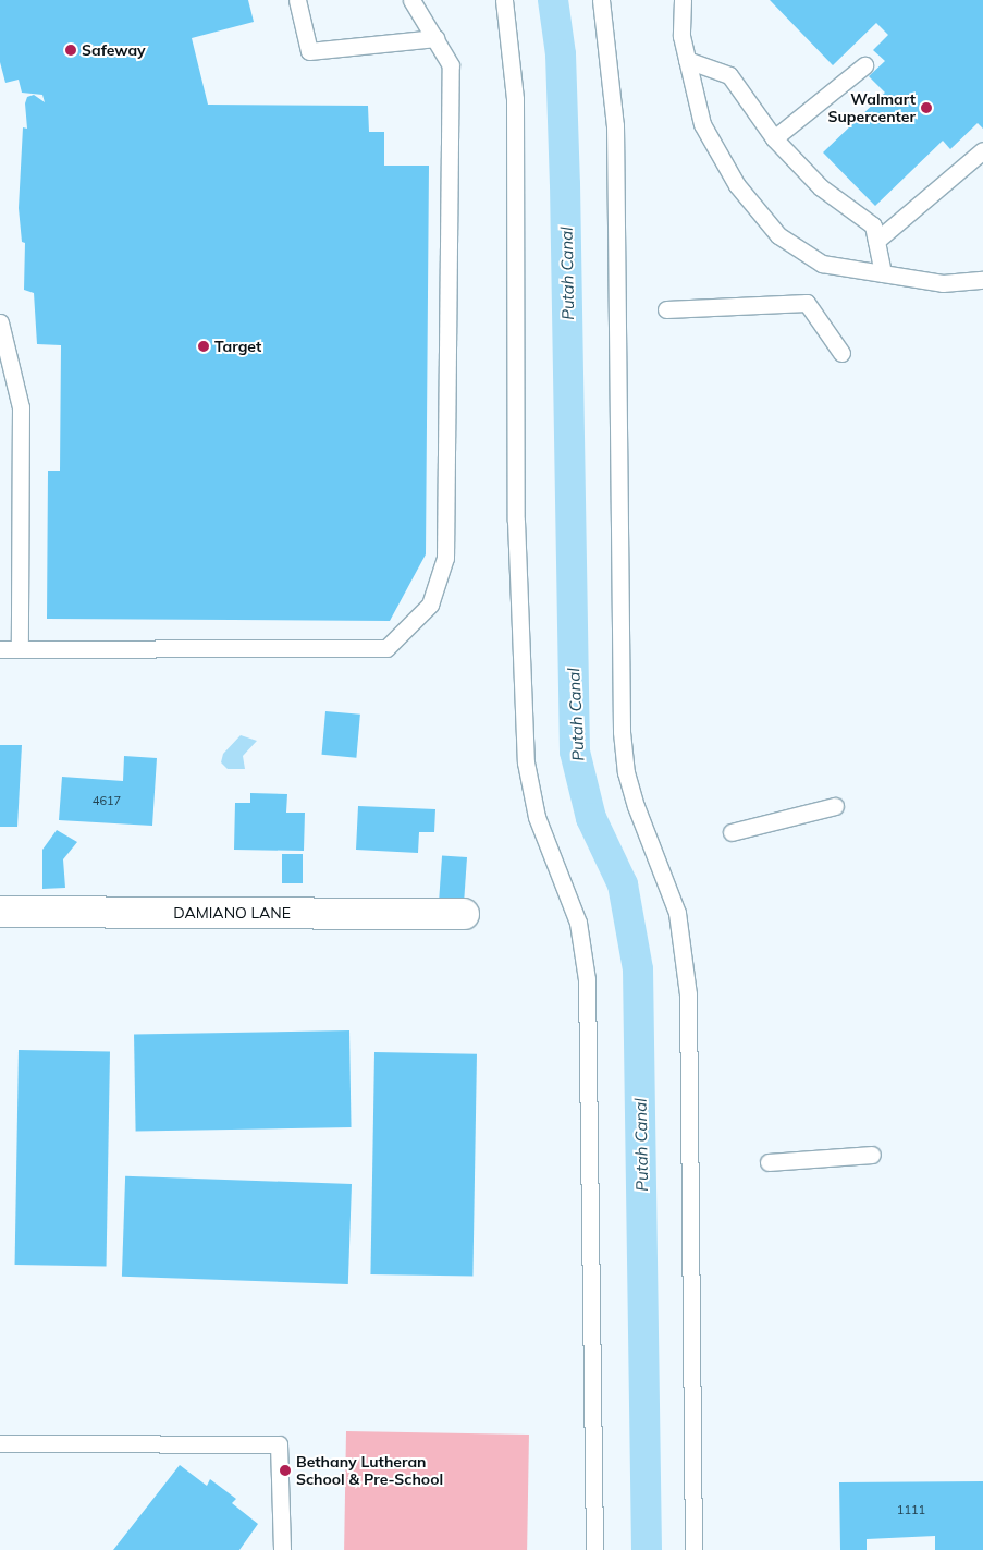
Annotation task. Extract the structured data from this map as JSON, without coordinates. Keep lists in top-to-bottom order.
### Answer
{
  "streets": {
    "street": ["DAMIANO LANE"]
  },
  "water": ["Putah Canal"],
  "places": [
    "Safeway",
    "Walmart Supercenter",
    "Target",
    "Bethany Lutheran School & Pre-School"
  ],
  "house_numbers": ["4617", "1111"]
}
